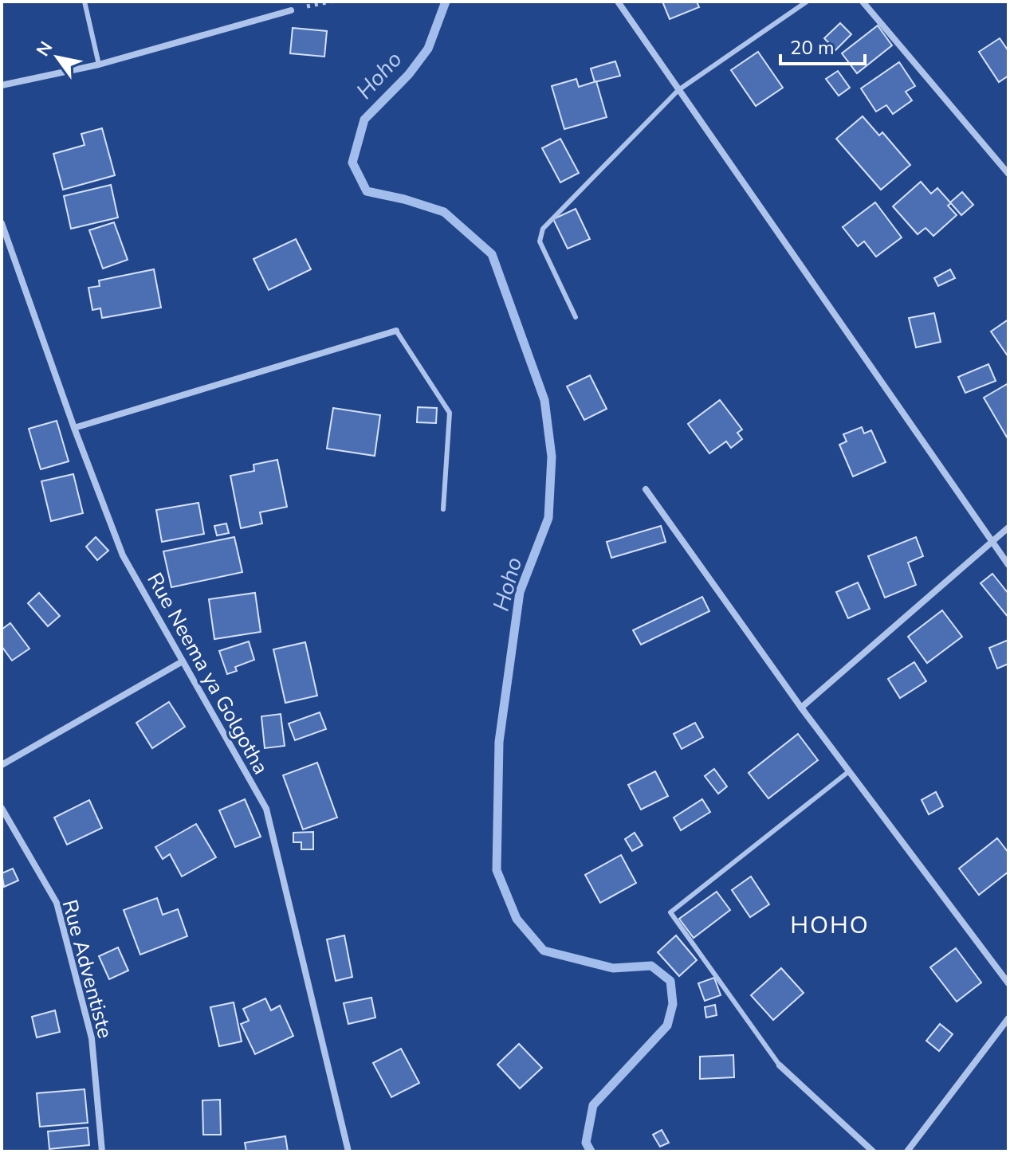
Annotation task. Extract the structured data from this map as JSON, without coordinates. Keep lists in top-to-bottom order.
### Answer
{
  "streets": {
    "street": ["Rue Neema ya Golgotha", "Rue Adventiste"]
  },
  "districts": ["HOHO"],
  "water": ["Hoho"],
  "scale_bar": "20 m",
  "north": "top left"
}
